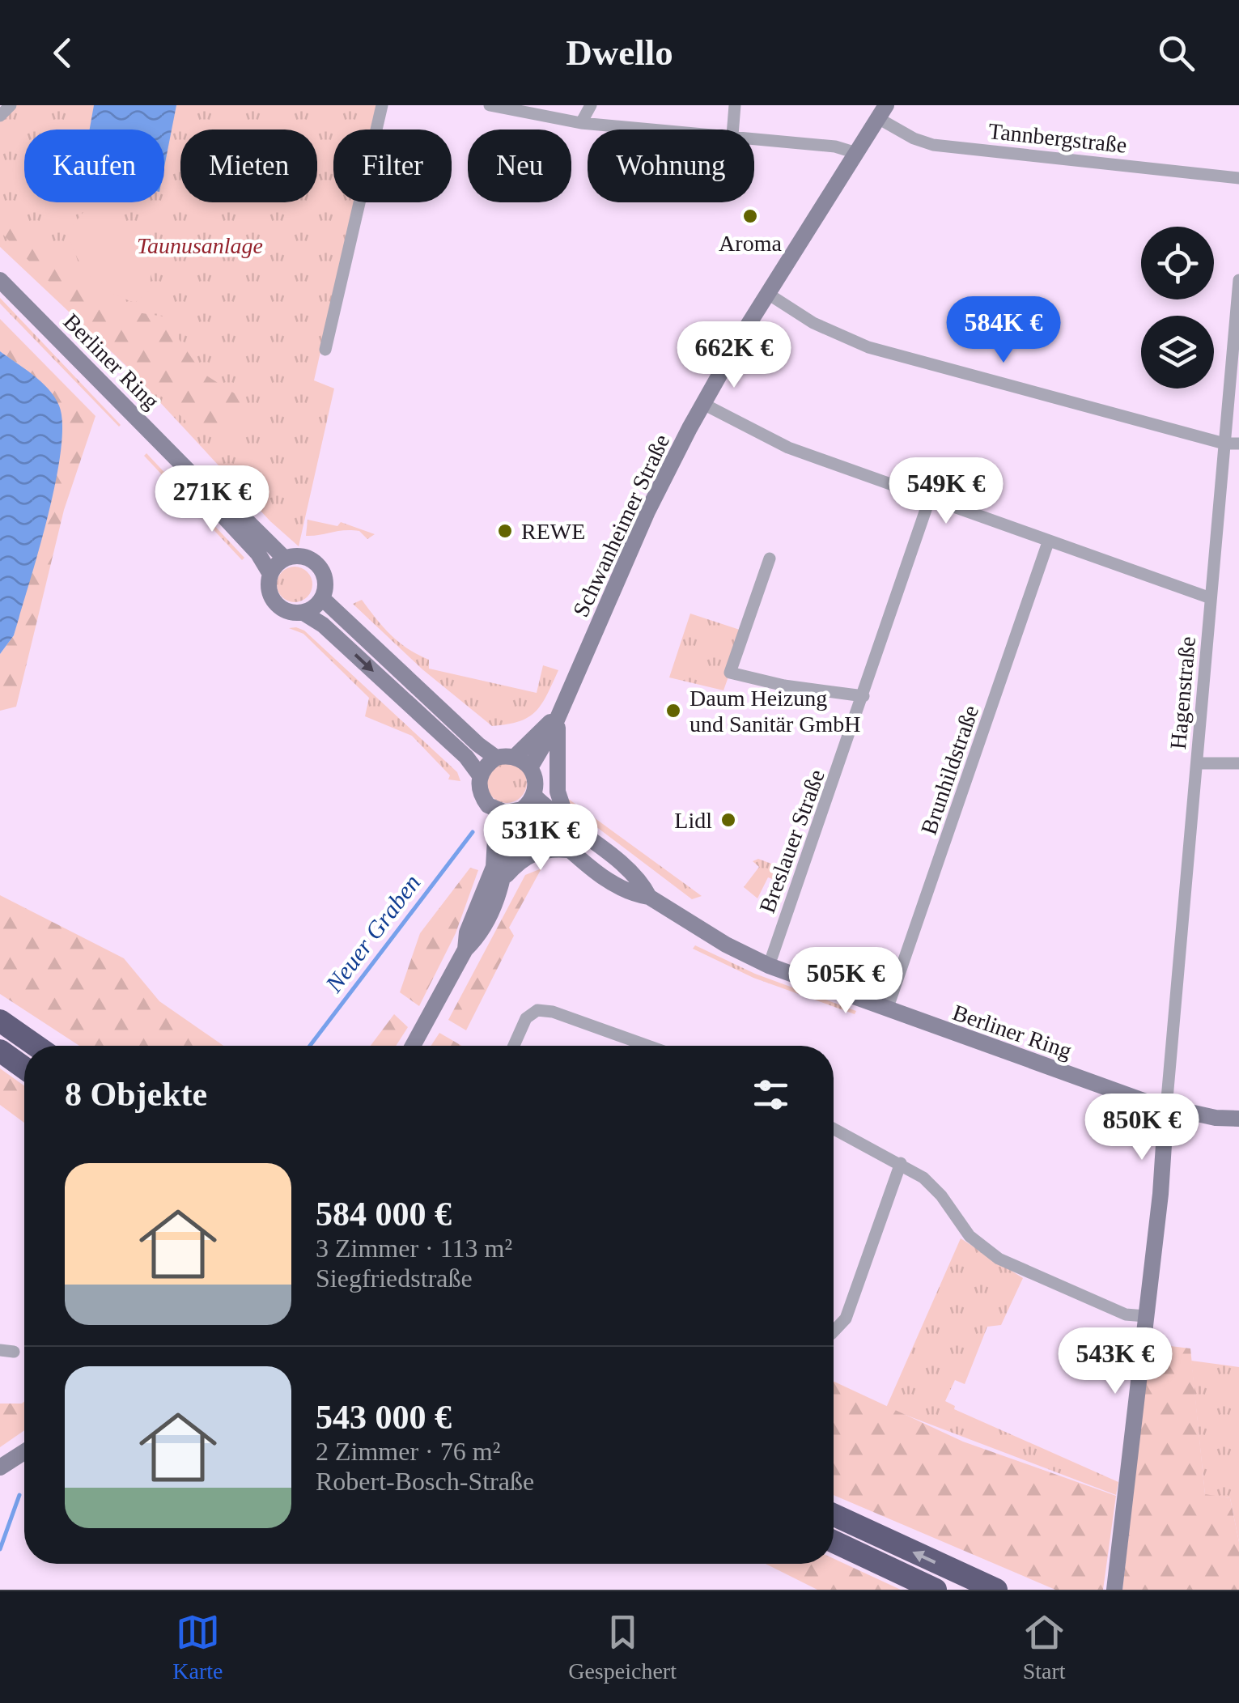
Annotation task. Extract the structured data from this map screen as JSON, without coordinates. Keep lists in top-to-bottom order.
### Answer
{
  "streets": {
    "street": [
      "Tannbergstraße",
      "Berliner Ring",
      "Schwanheimer Straße",
      "Hagenstraße",
      "Brunhildstraße",
      "Breslauer Straße"
    ]
  },
  "crossings": [
    ["Tannbergstraße", "Schwanheimer Straße"],
    ["Berliner Ring", "Schwanheimer Straße"],
    ["Berliner Ring", "Hagenstraße"],
    ["Berliner Ring", "Brunhildstraße"],
    ["Berliner Ring", "Breslauer Straße"]
  ],
  "water": ["Neuer Graben"],
  "parks": ["Taunusanlage"],
  "places": [
    "Aroma",
    "REWE",
    "Daum Heizung und Sanitär GmbH",
    "Lidl"
  ],
  "page": {
    "header": "Dwello",
    "chip": [
      "Kaufen",
      "Mieten",
      "Filter",
      "Neu",
      "Wohnung"
    ],
    "price": [
      "584K €",
      "662K €",
      "549K €",
      "271K €",
      "531K €",
      "505K €",
      "850K €",
      "543K €"
    ],
    "heading": "8 Objekte",
    "list": [
      {
        "name": "584 000 €",
        "note": "3 Zimmer · 113 m² · Siegfriedstraße"
      },
      {
        "name": "543 000 €",
        "note": "2 Zimmer · 76 m² · Robert-Bosch-Straße"
      }
    ],
    "tabs": ["Karte", "Gespeichert", "Start"]
  }
}
